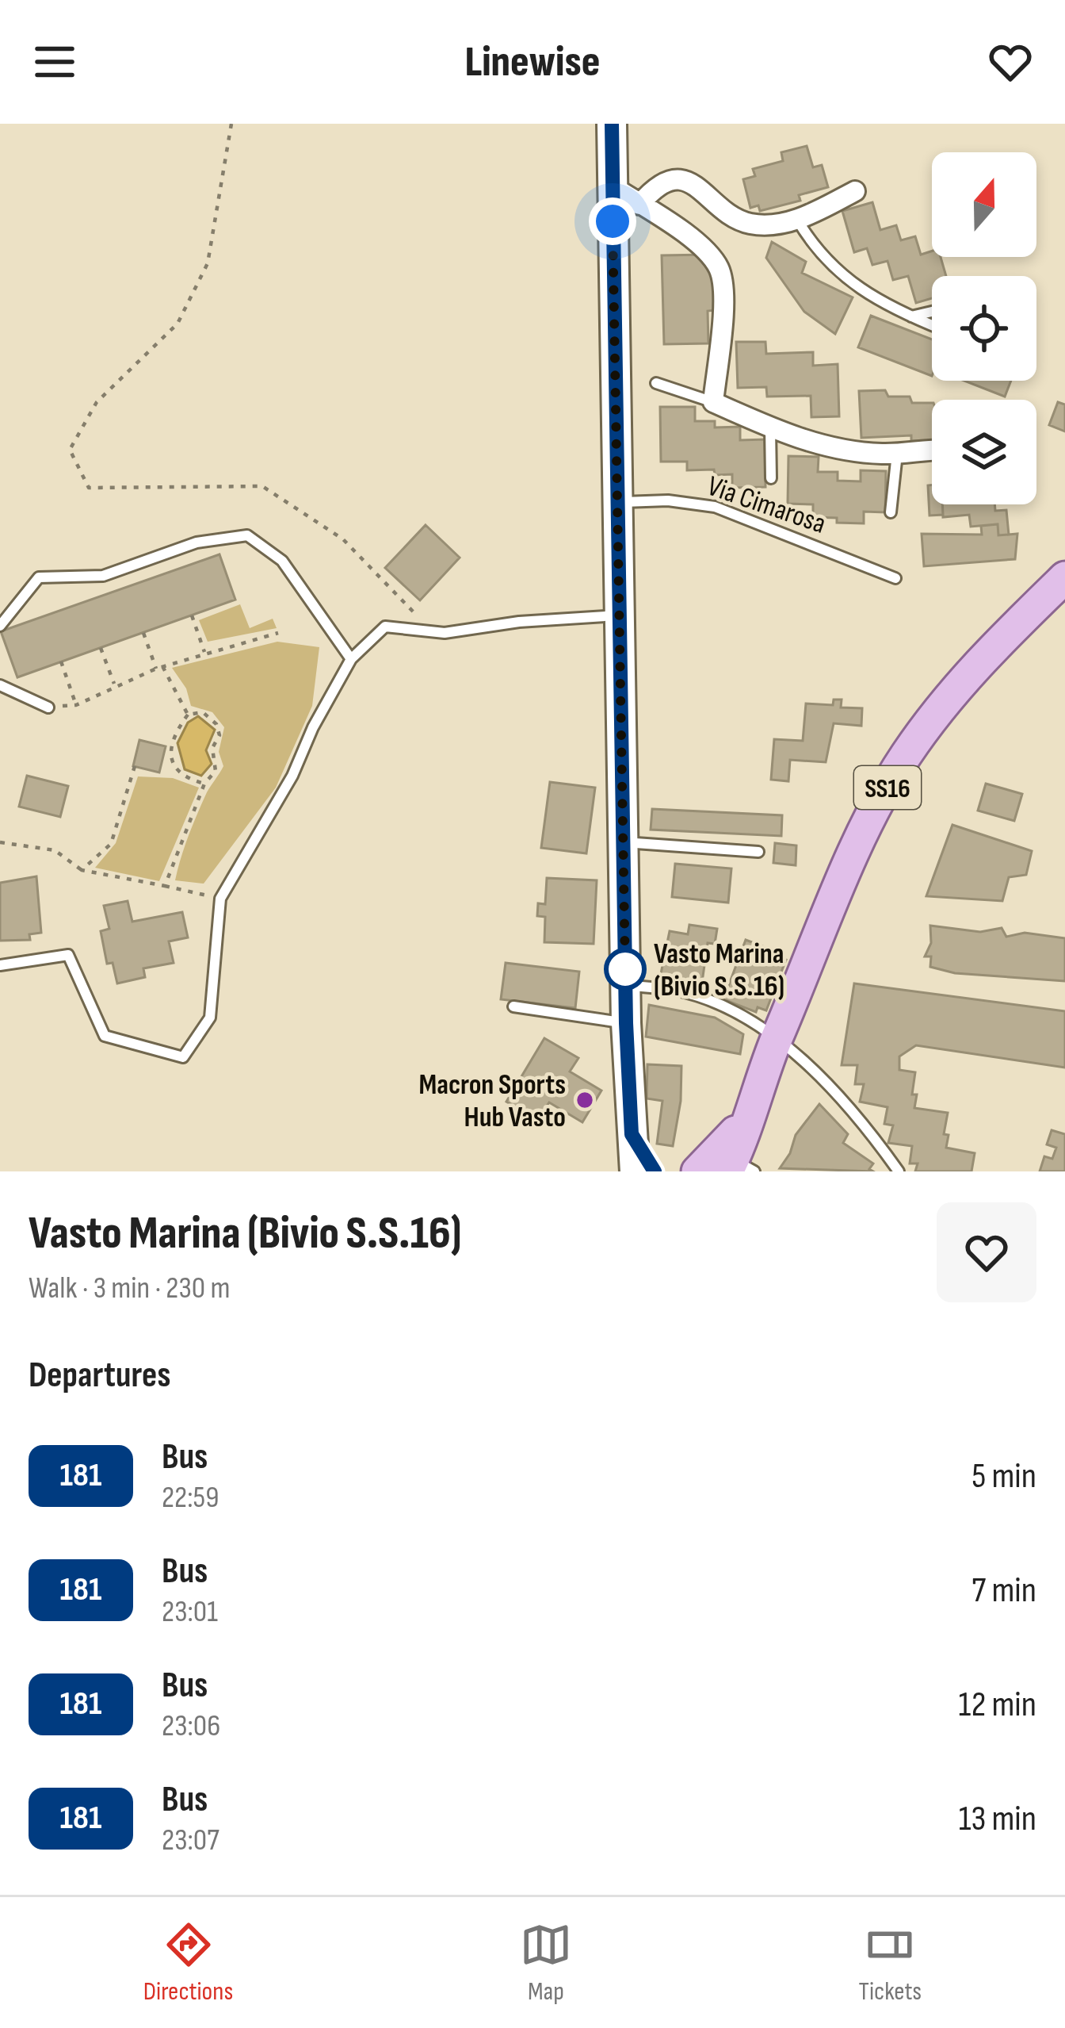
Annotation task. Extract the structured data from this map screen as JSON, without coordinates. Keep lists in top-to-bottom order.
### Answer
{
  "streets": {
    "main road": ["SS16"],
    "lane": ["Via Cimarosa"]
  },
  "places": ["Vasto Marina (Bivio S.S.16)", "Macron Sports Hub Vasto"],
  "lines": ["bus line 181"],
  "north": "top",
  "page": {
    "header": "Linewise",
    "heading": [
      ["Vasto Marina (Bivio S.S.16)", "Walk · 3 min · 230 m"],
      "Departures"
    ],
    "list": [
      {
        "mark": "181",
        "name": "Bus",
        "note": "22:59",
        "value": "5 min"
      },
      {
        "mark": "181",
        "name": "Bus",
        "note": "23:01",
        "value": "7 min"
      },
      {
        "mark": "181",
        "name": "Bus",
        "note": "23:06",
        "value": "12 min"
      },
      {
        "mark": "181",
        "name": "Bus",
        "note": "23:07",
        "value": "13 min"
      }
    ],
    "tabs": ["Directions", "Map", "Tickets"]
  }
}
